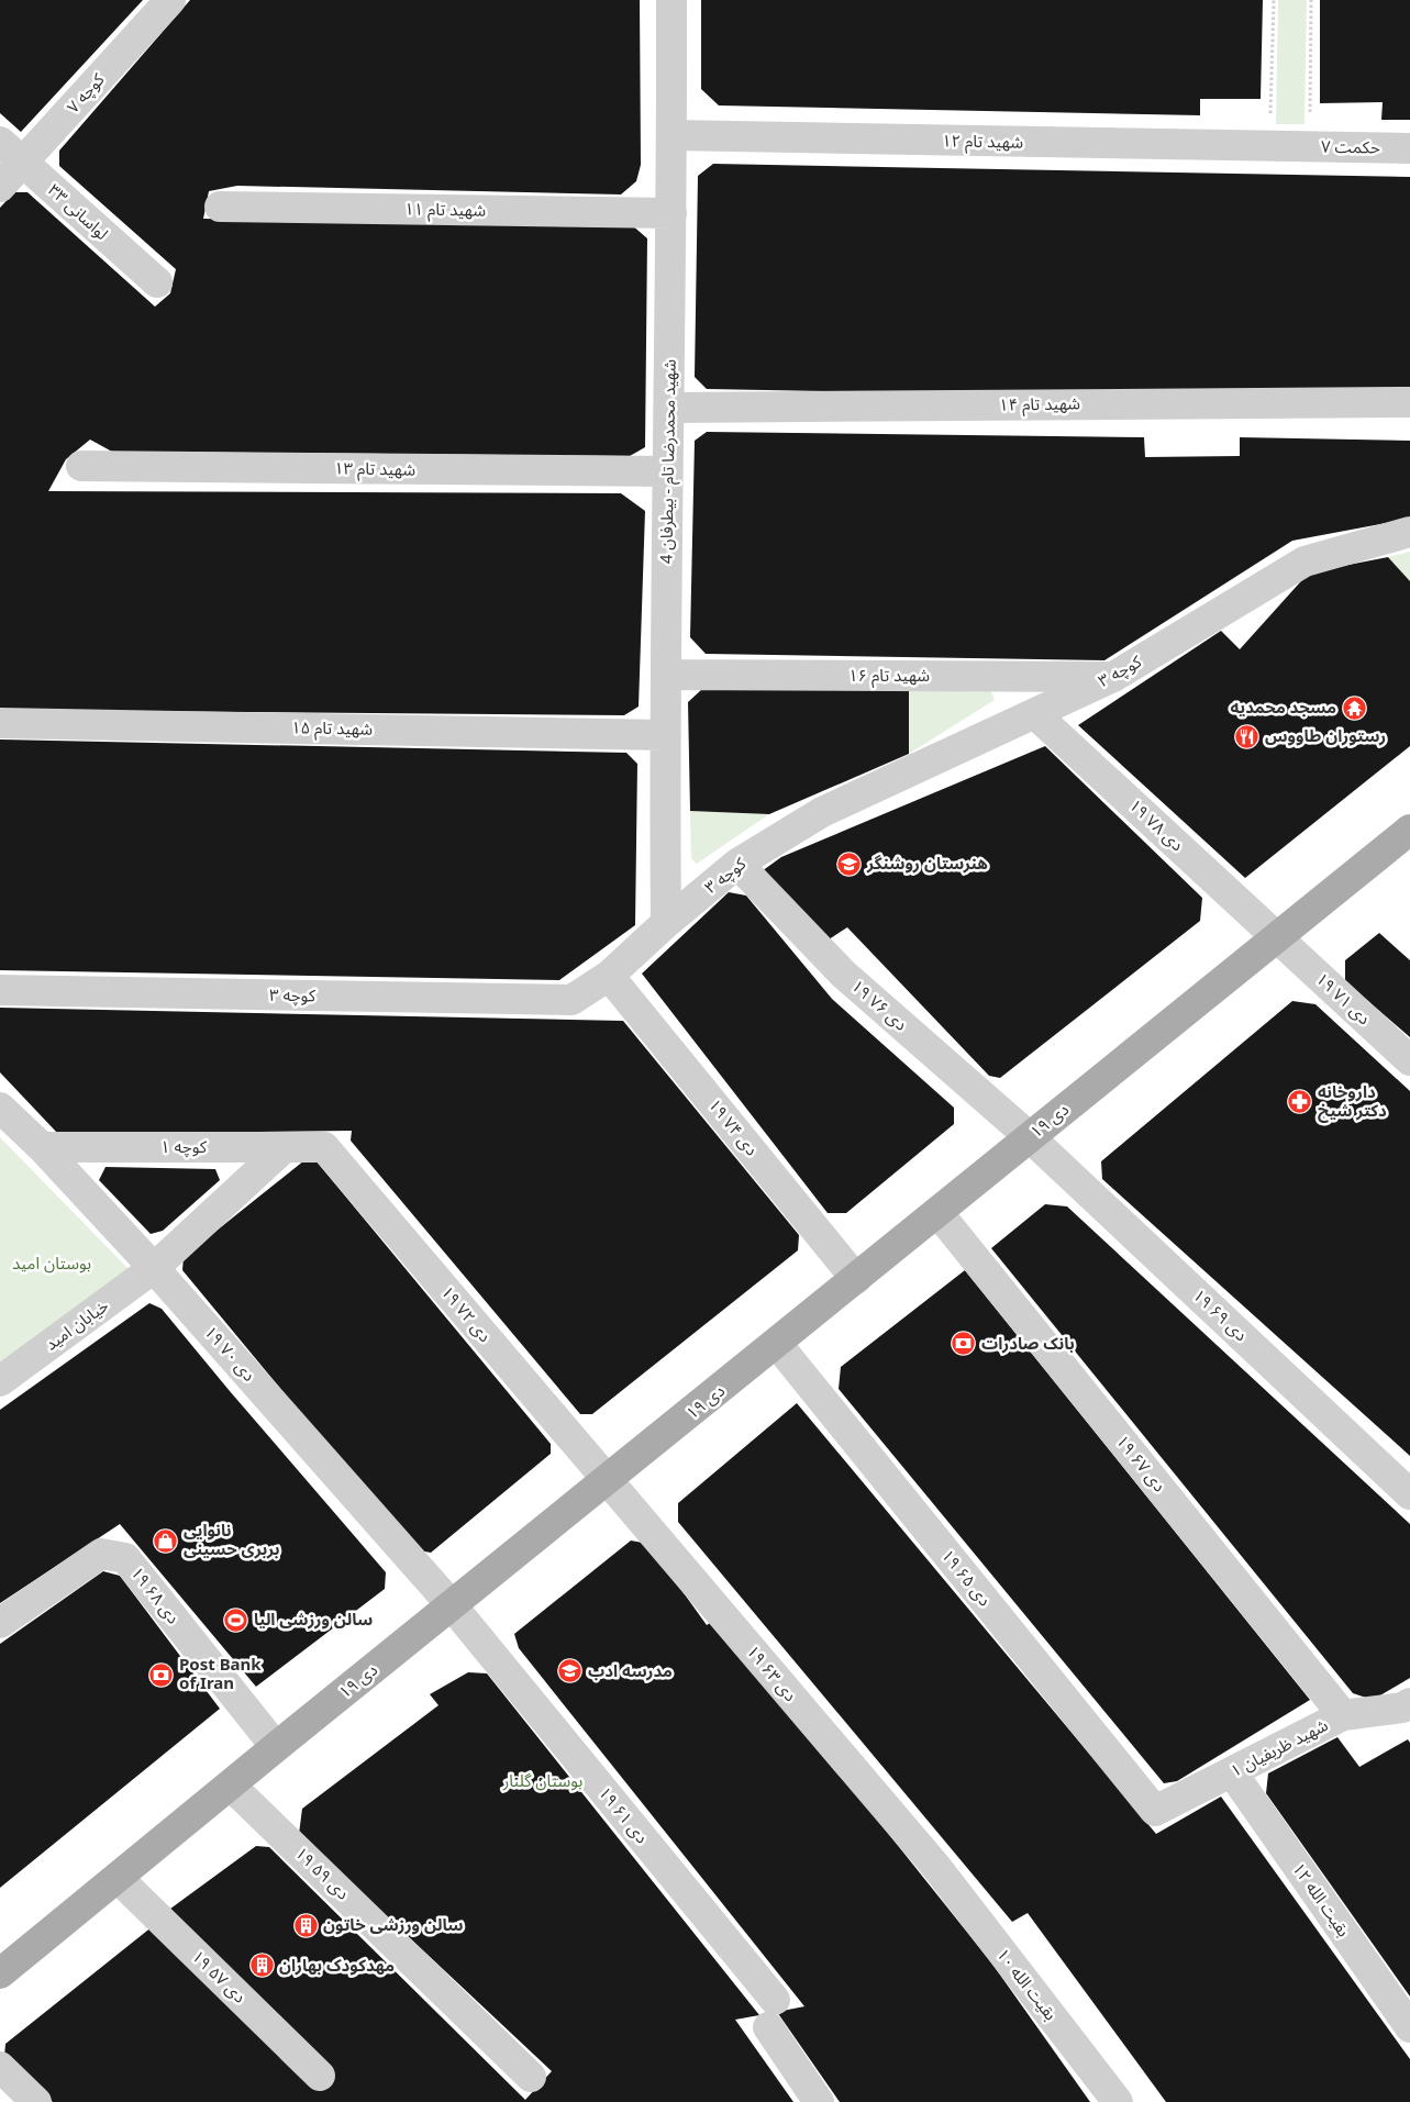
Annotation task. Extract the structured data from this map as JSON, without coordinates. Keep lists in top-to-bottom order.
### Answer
{
  "streets": {
    "main road": ["۱۹ دی"],
    "street": [
      "کوچه ۷",
      "شهید تام ۱۲",
      "حکمت ۷",
      "شهید تام ۱۱",
      "لواسانی ۳۳",
      "شهید تام ۱۴",
      "شهید محمدرضا تام - بیطرفان 4",
      "شهید تام ۱۳",
      "کوچه ۳",
      "شهید تام ۱۶",
      "شهید تام ۱۵",
      "۱۹ دی ۷۸",
      "۱۹ دی ۷۱",
      "۱۹ دی ۷۶",
      "۱۹ دی ۷۴",
      "کوچه ۱",
      "۱۹ دی ۷۲",
      "۱۹ دی ۶۹",
      "خیابان امید",
      "۱۹ دی ۷۰",
      "۱۹ دی ۶۷",
      "۱۹ دی ۶۵",
      "۱۹ دی ۶۸",
      "۱۹ دی ۶۳",
      "شهید ظریفیان ۱",
      "۱۹ دی ۶۱",
      "۱۹ دی ۵۹",
      "بقیت الله ۱۲",
      "۱۹ دی ۵۷",
      "بقیت الله ۱۰"
    ]
  },
  "crossings": [
    ["کوچه ۷", "لواسانی ۳۳"],
    ["شهید تام ۱۲", "حکمت ۷"],
    ["شهید تام ۱۲", "شهید محمدرضا تام - بیطرفان 4"],
    ["شهید تام ۱۱", "شهید محمدرضا تام - بیطرفان 4"],
    ["شهید تام ۱۴", "شهید محمدرضا تام - بیطرفان 4"],
    ["شهید محمدرضا تام - بیطرفان 4", "شهید تام ۱۳"],
    ["شهید محمدرضا تام - بیطرفان 4", "کوچه ۳"],
    ["شهید محمدرضا تام - بیطرفان 4", "شهید تام ۱۶"],
    ["شهید محمدرضا تام - بیطرفان 4", "شهید تام ۱۵"],
    ["کوچه ۳", "شهید تام ۱۶"],
    ["کوچه ۳", "۱۹ دی ۷۸"],
    ["کوچه ۳", "۱۹ دی ۷۶"],
    ["کوچه ۳", "۱۹ دی ۷۴"],
    ["۱۹ دی ۷۸", "۱۹ دی ۷۱"],
    ["۱۹ دی ۷۸", "۱۹ دی"],
    ["۱۹ دی ۷۱", "۱۹ دی"],
    ["۱۹ دی ۷۶", "۱۹ دی"],
    ["۱۹ دی ۷۶", "۱۹ دی ۶۹"],
    ["۱۹ دی", "۱۹ دی ۷۴"],
    ["۱۹ دی", "۱۹ دی ۷۲"],
    ["۱۹ دی", "۱۹ دی ۶۹"],
    ["۱۹ دی", "۱۹ دی ۷۰"],
    ["۱۹ دی", "۱۹ دی ۶۷"],
    ["۱۹ دی", "۱۹ دی ۶۵"],
    ["۱۹ دی", "۱۹ دی ۶۸"],
    ["۱۹ دی", "۱۹ دی ۶۳"],
    ["۱۹ دی", "۱۹ دی ۶۱"],
    ["۱۹ دی", "۱۹ دی ۵۹"],
    ["۱۹ دی", "۱۹ دی ۵۷"],
    ["کوچه ۱", "۱۹ دی ۷۲"],
    ["کوچه ۱", "خیابان امید"],
    ["کوچه ۱", "۱۹ دی ۷۰"],
    ["۱۹ دی ۷۲", "۱۹ دی ۶۳"],
    ["خیابان امید", "۱۹ دی ۷۰"],
    ["۱۹ دی ۷۰", "۱۹ دی ۶۱"],
    ["۱۹ دی ۶۷", "شهید ظریفیان ۱"],
    ["۱۹ دی ۶۵", "شهید ظریفیان ۱"],
    ["۱۹ دی ۶۳", "بقیت الله ۱۰"],
    ["شهید ظریفیان ۱", "بقیت الله ۱۲"]
  ],
  "parks": ["بوستان امید", "بوستان گلنار"],
  "places": {
    "temple": ["مسجد محمدیه"],
    "restaurant": ["رستوران طاووس"],
    "school or university": ["هنرستان روشنگر", "مدرسه ادب"],
    "pharmacy": ["داروخانه دکتر شیخ"],
    "bank": ["بانک صادرات", "Post Bank of Iran"],
    "shop": ["نانوایی بربری حسینی"],
    "sports": ["سالن ورزشی الیا"],
    "building": ["سالن ورزشی خاتون", "مهدکودک بهاران"]
  }
}
